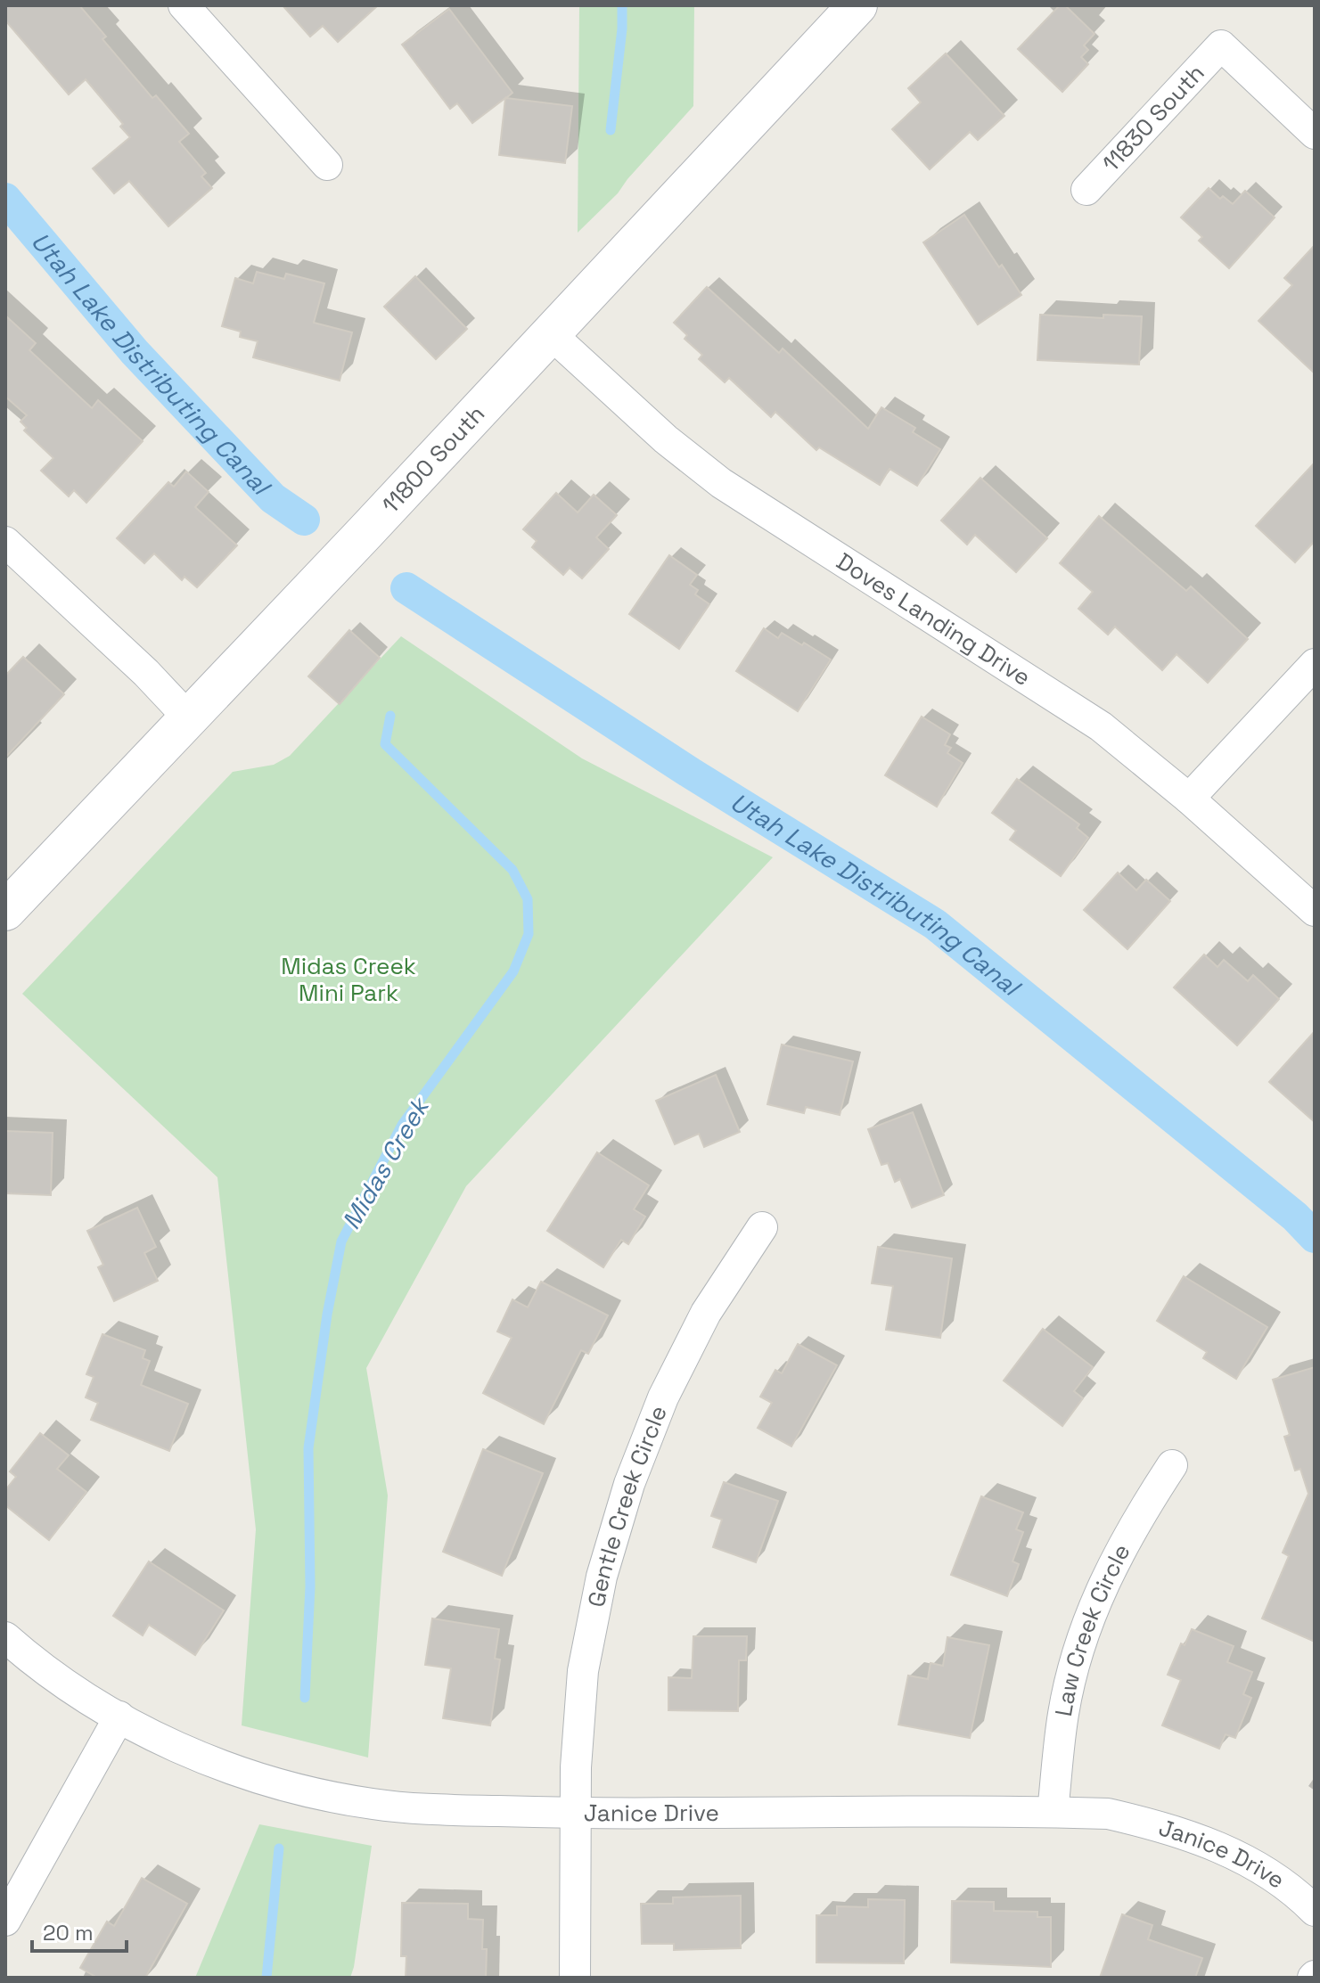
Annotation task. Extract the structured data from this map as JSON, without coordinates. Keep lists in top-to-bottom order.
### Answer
{
  "streets": {
    "main road": ["11800 South"],
    "street": [
      "11830 South",
      "Doves Landing Drive",
      "Gentle Creek Circle",
      "Law Creek Circle",
      "Janice Drive"
    ]
  },
  "crossings": [
    ["11800 South", "Doves Landing Drive"],
    ["Gentle Creek Circle", "Janice Drive"],
    ["Law Creek Circle", "Janice Drive"]
  ],
  "water": ["Utah Lake Distributing Canal", "Midas Creek"],
  "parks": ["Midas Creek Mini Park"],
  "scale_bar": "20 m"
}
